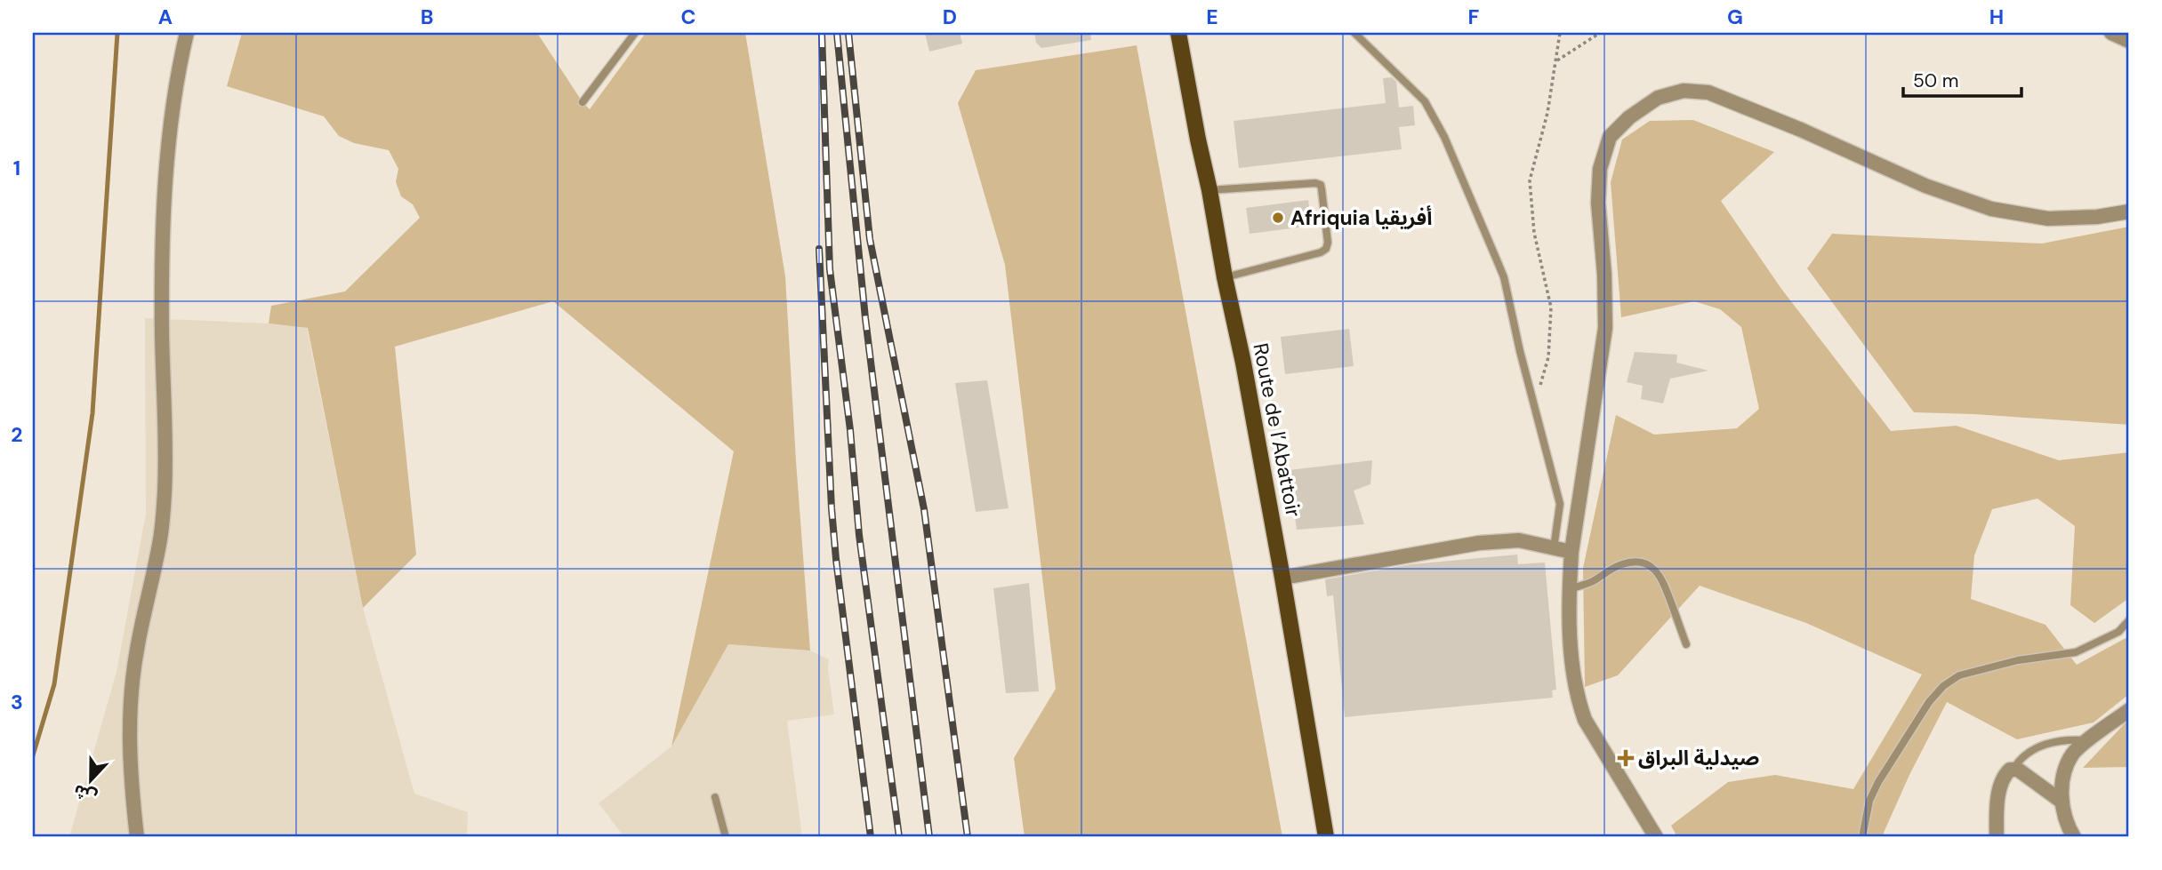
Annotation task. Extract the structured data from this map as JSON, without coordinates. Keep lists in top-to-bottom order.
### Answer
{
  "streets": {
    "main road": ["Route de l’Abattoir"]
  },
  "places": {
    "other": ["Afriquia أفريقيا"],
    "health": ["صيدلية البراق"]
  },
  "scale_bar": "50 m",
  "north": "bottom",
  "grid": {
    "columns": [
      "A",
      "B",
      "C",
      "D",
      "E",
      "F",
      "G",
      "H"
    ],
    "rows": ["1", "2", "3"]
  }
}
